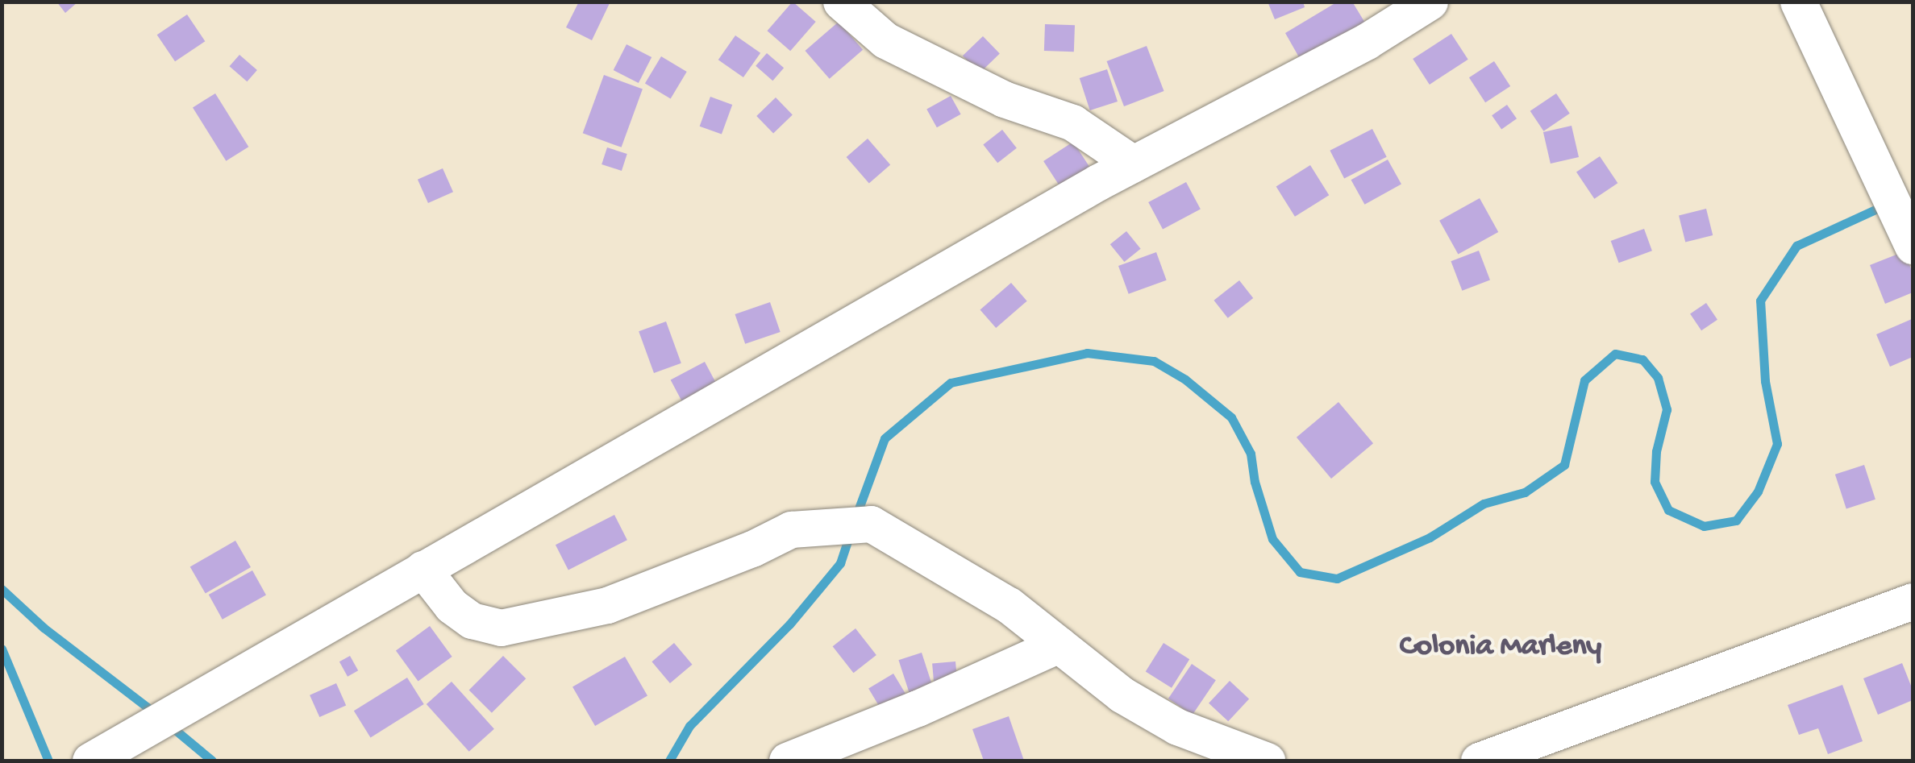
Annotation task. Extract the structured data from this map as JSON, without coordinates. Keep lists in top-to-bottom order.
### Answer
{
  "districts": ["Colonia Marleny"]
}
